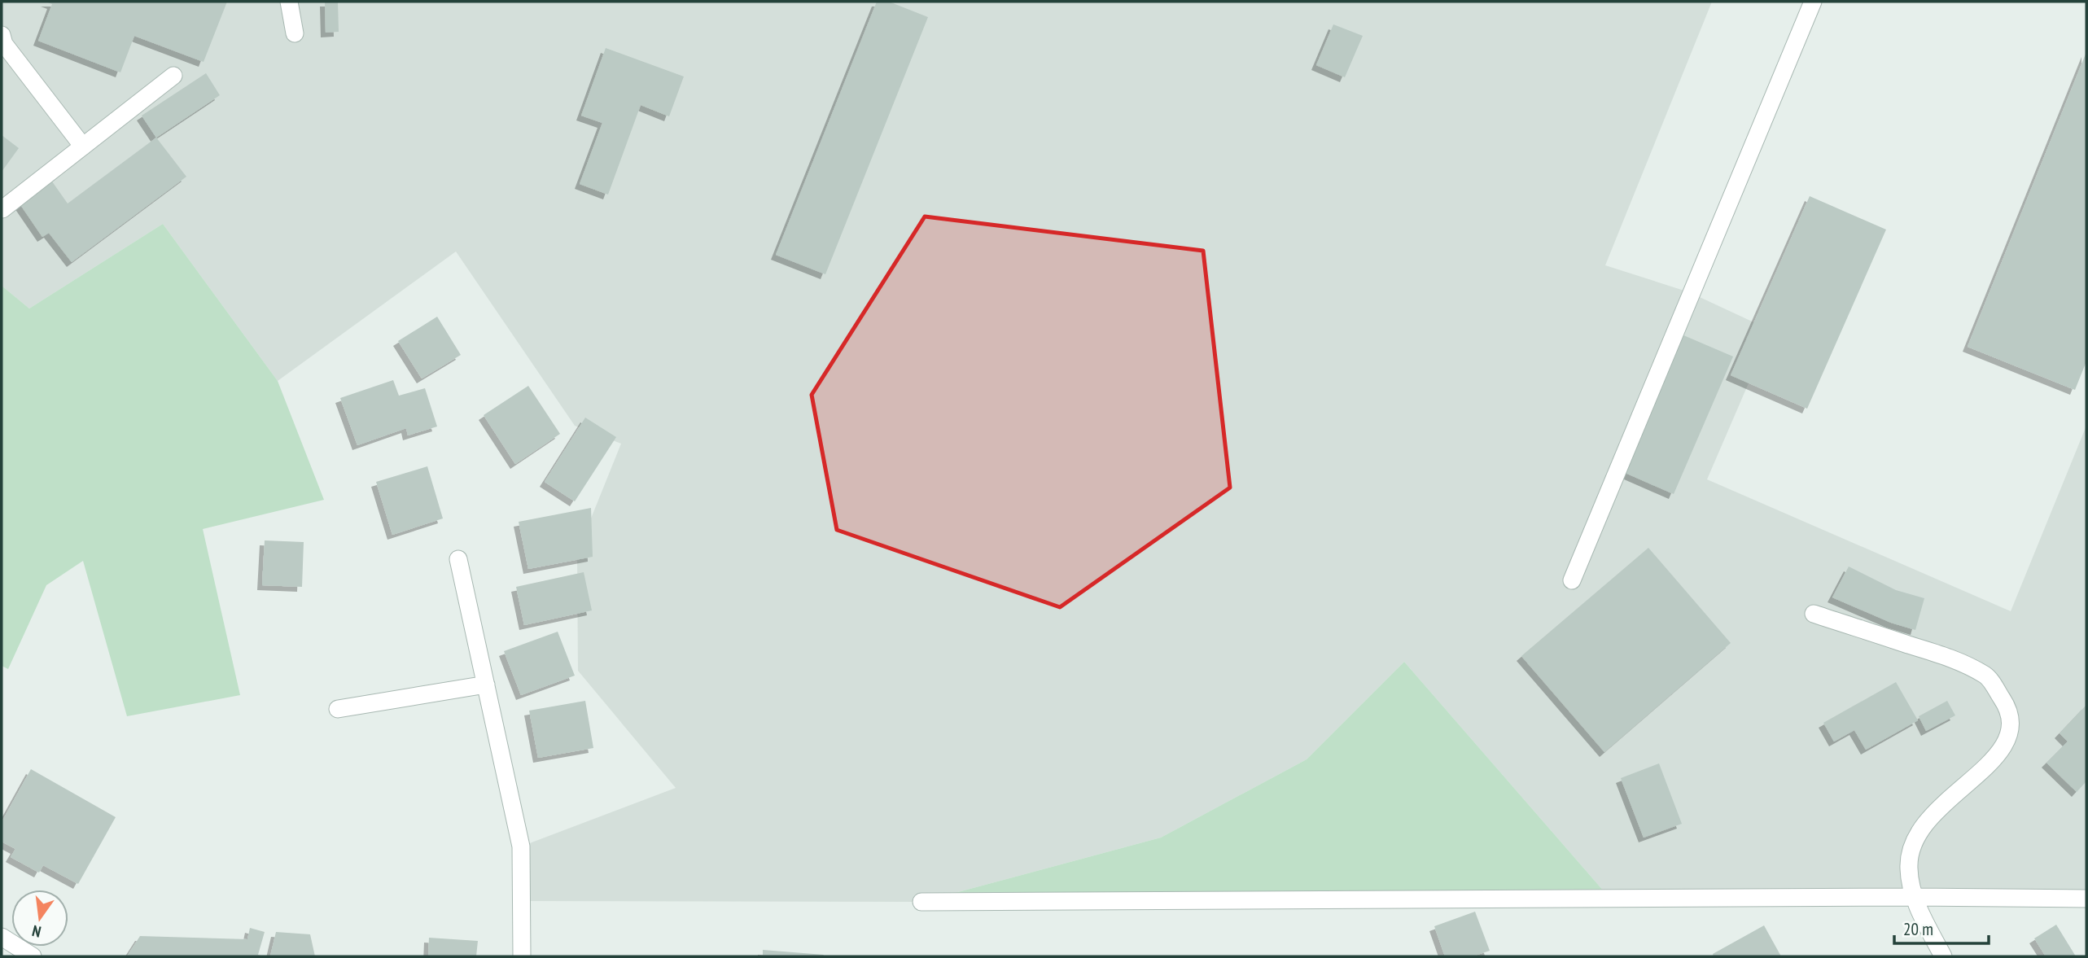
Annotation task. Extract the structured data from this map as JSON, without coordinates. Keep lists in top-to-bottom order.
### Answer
{
  "scale_bar": "20 m",
  "north": "bottom"
}
